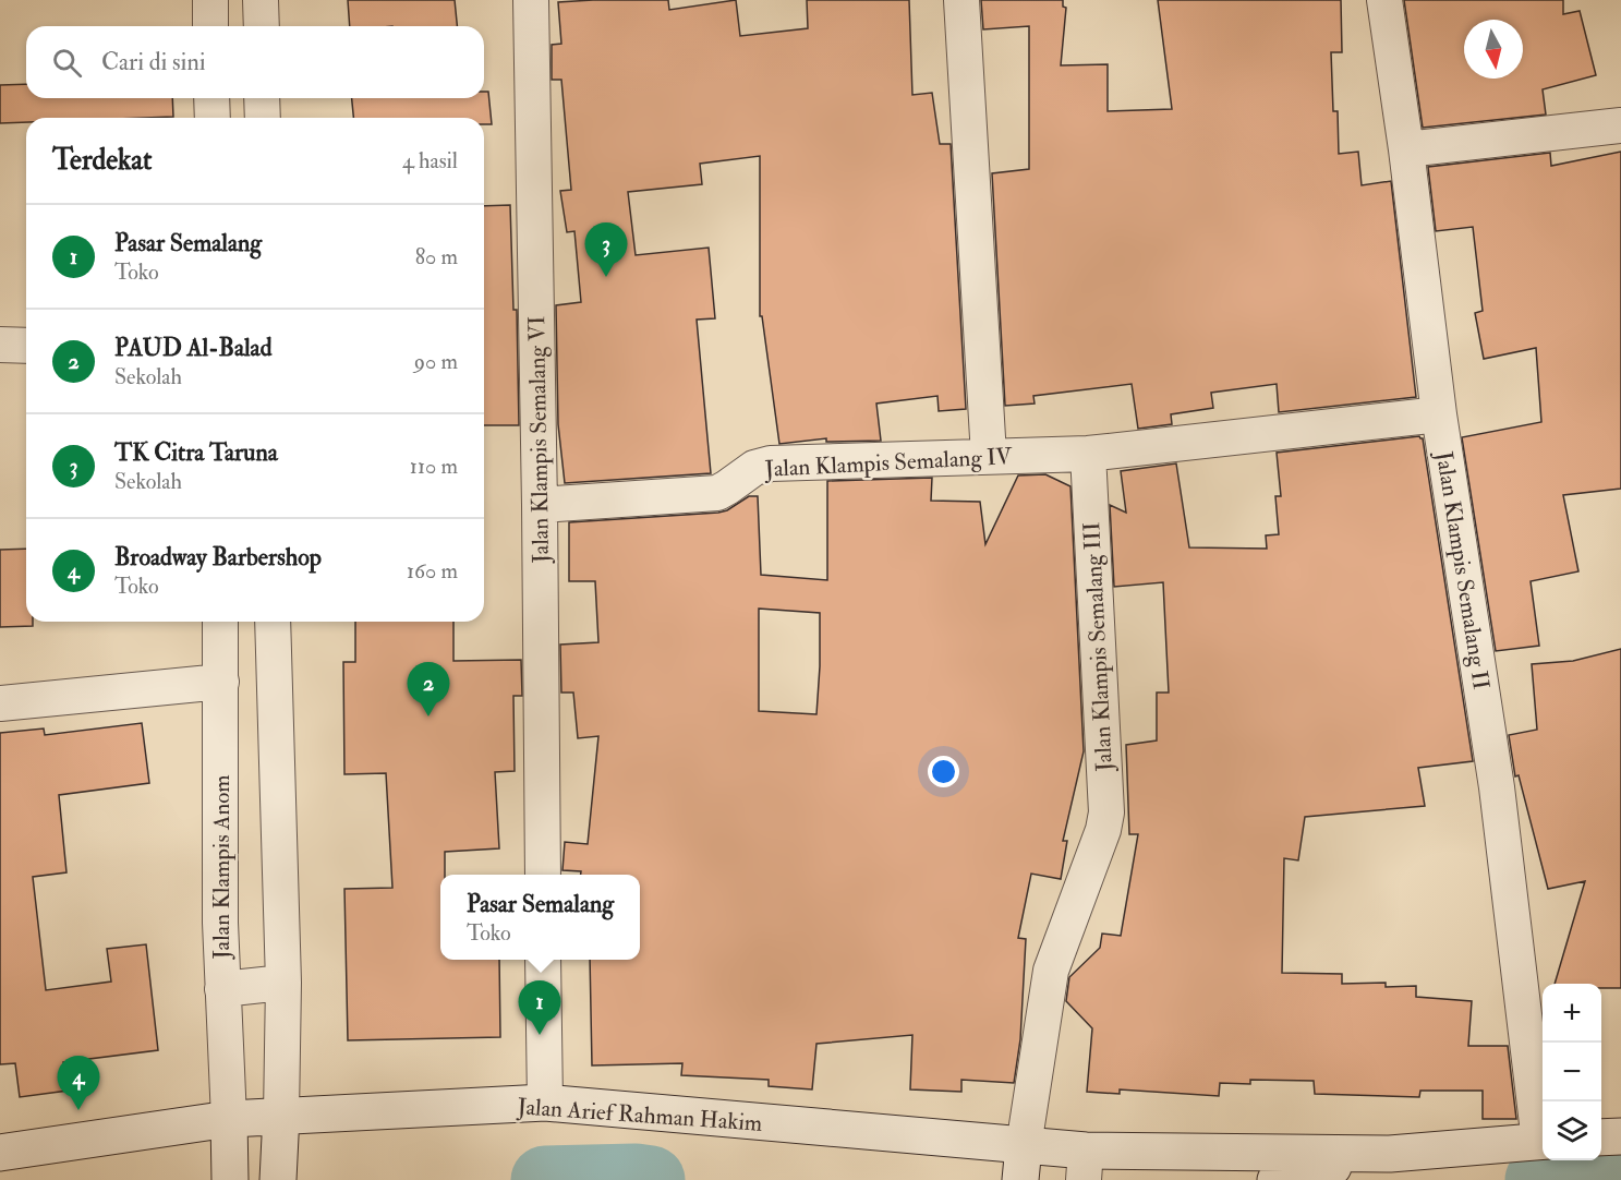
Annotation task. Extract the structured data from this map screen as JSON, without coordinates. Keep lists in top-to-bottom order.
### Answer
{
  "streets": {
    "street": [
      "Jalan Klampis Semalang VI",
      "Jalan Klampis Semalang IV",
      "Jalan Klampis Semalang II",
      "Jalan Klampis Semalang III",
      "Jalan Klampis Anom",
      "Jalan Arief Rahman Hakim"
    ]
  },
  "crossings": [
    ["Jalan Klampis Semalang VI", "Jalan Klampis Semalang IV"],
    ["Jalan Klampis Semalang IV", "Jalan Klampis Semalang III"],
    ["Jalan Klampis Semalang III", "Jalan Arief Rahman Hakim"],
    ["Jalan Klampis Anom", "Jalan Arief Rahman Hakim"]
  ],
  "north": "bottom",
  "page": {
    "search": "Cari di sini",
    "heading": ["Terdekat", "4 hasil"],
    "list": [
      {
        "mark": "1",
        "name": "Pasar Semalang",
        "note": "Toko",
        "value": "80 m"
      },
      {
        "mark": "2",
        "name": "PAUD Al-Balad",
        "note": "Sekolah",
        "value": "90 m"
      },
      {
        "mark": "3",
        "name": "TK Citra Taruna",
        "note": "Sekolah",
        "value": "110 m"
      },
      {
        "mark": "4",
        "name": "Broadway Barbershop",
        "note": "Toko",
        "value": "160 m"
      }
    ],
    "pins": [
      "3",
      "2",
      "1",
      "4"
    ],
    "popup": ["Pasar Semalang", "Toko"],
    "map_buttons": ["+", "−"]
  }
}
